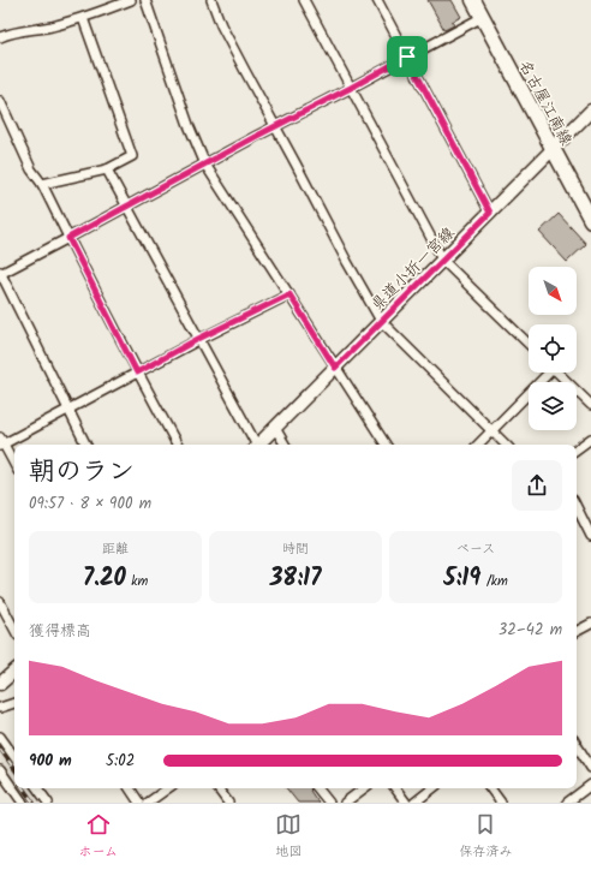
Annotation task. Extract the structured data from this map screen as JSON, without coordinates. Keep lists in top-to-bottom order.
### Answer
{
  "streets": {
    "main road": ["名古屋江南線", "県道小折一宮線"]
  },
  "crossings": [
    ["名古屋江南線", "県道小折一宮線"]
  ],
  "north": "bottom right",
  "page": {
    "heading": ["朝のラン", "09:57 · 8 × 900 m"],
    "stats": [
      ["距離", "7.20 km"],
      ["時間", "38:17"],
      ["ペース", "5:19 /km"]
    ],
    "chart": ["獲得標高", "32–42 m"],
    "list": [
      {
        "name": "900 m",
        "note": "5:02"
      }
    ],
    "tabs": ["ホーム", "地図", "保存済み"]
  }
}
